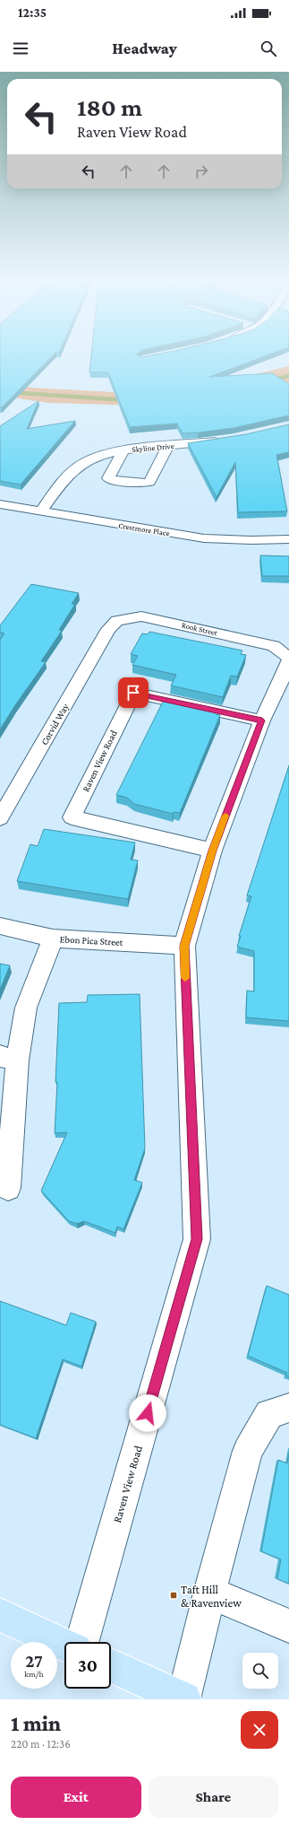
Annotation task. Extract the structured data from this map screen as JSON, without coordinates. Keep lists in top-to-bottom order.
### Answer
{
  "streets": {
    "street": [
      "Skyline Drive",
      "Crestmore Place",
      "Rook Street",
      "Corvid Way",
      "Raven View Road",
      "Ebon Pica Street"
    ]
  },
  "crossings": [
    ["Skyline Drive", "Crestmore Place"],
    ["Rook Street", "Corvid Way"],
    ["Rook Street", "Raven View Road"],
    ["Raven View Road", "Ebon Pica Street"]
  ],
  "places": {
    "transit": ["Taft Hill & Ravenview"]
  },
  "page": {
    "status": "12:35",
    "header": "Headway",
    "turn": ["180 m", "Raven View Road"],
    "speed": "27 km/h",
    "limit": "30",
    "heading": ["1 min", "220 m · 12:36"],
    "buttons": ["Exit", "Share"]
  }
}
